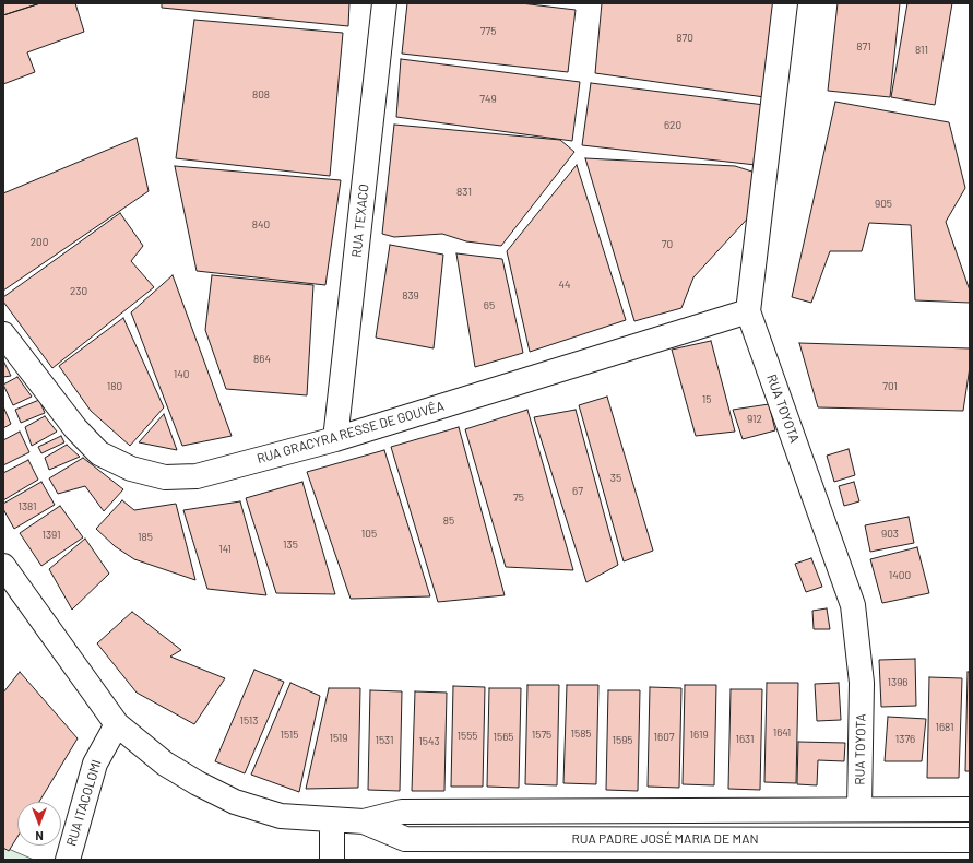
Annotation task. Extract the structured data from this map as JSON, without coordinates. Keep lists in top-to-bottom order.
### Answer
{
  "streets": {
    "street": [
      "RUA TEXACO",
      "RUA TOYOTA",
      "RUA GRACYRA RESSE DE GOUVÊA",
      "RUA ITACOLOMI",
      "RUA PADRE JOSÉ MARIA DE MAN"
    ]
  },
  "crossings": [
    ["RUA TEXACO", "RUA GRACYRA RESSE DE GOUVÊA"],
    ["RUA TOYOTA", "RUA GRACYRA RESSE DE GOUVÊA"],
    ["RUA TOYOTA", "RUA PADRE JOSÉ MARIA DE MAN"],
    ["RUA ITACOLOMI", "RUA PADRE JOSÉ MARIA DE MAN"]
  ],
  "house_numbers": [
    "775",
    "870",
    "871",
    "811",
    "808",
    "749",
    "620",
    "831",
    "905",
    "840",
    "200",
    "70",
    "44",
    "230",
    "839",
    "65",
    "864",
    "140",
    "180",
    "701",
    "15",
    "912",
    "35",
    "67",
    "75",
    "1381",
    "85",
    "105",
    "903",
    "1391",
    "185",
    "135",
    "141",
    "1400",
    "1396",
    "1513",
    "1681",
    "1641",
    "1585",
    "1515",
    "1575",
    "1619",
    "1555",
    "1565",
    "1607",
    "1519",
    "1631",
    "1376",
    "1531",
    "1595",
    "1543"
  ],
  "north": "bottom"
}
